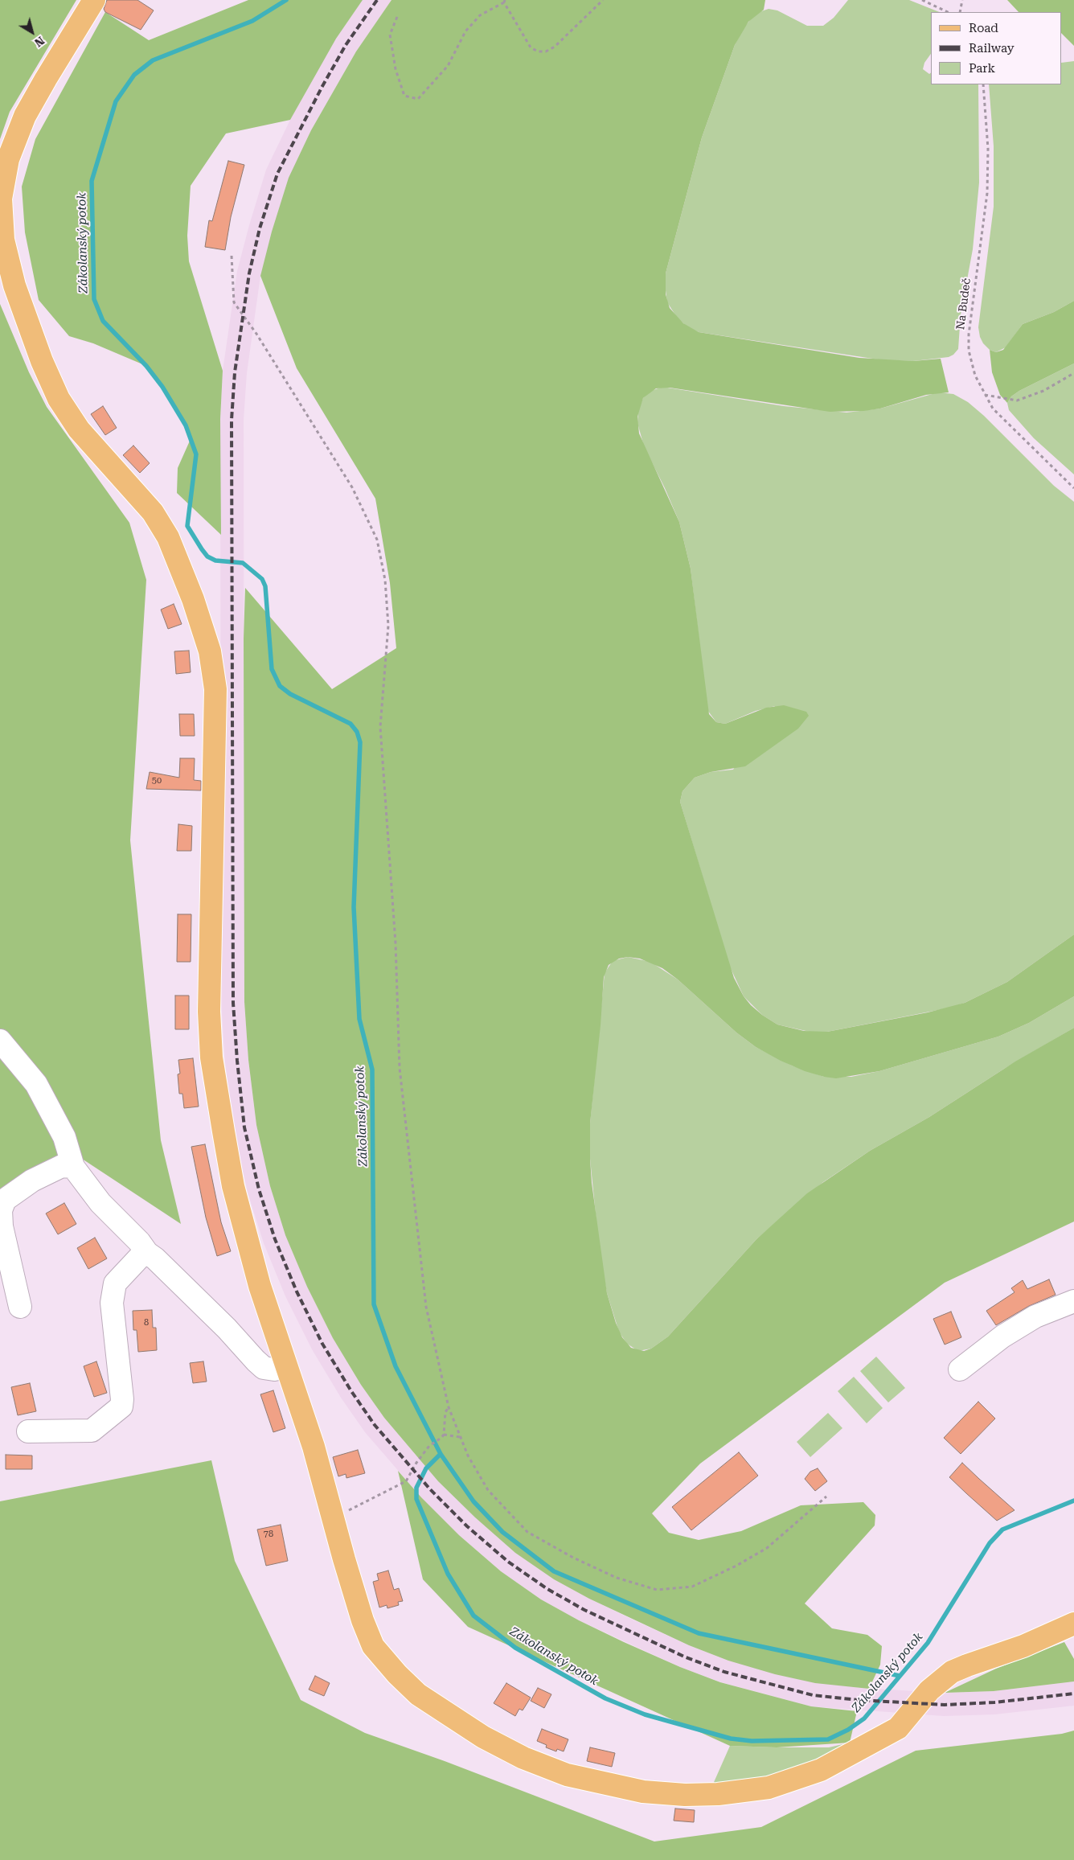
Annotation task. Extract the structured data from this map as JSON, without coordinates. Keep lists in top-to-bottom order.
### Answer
{
  "streets": {
    "path": ["Na Budeč"]
  },
  "water": ["Zákolanský potok"],
  "house_numbers": ["50", "8", "78"],
  "legend": ["Road", "Railway", "Park"],
  "north": "bottom right"
}
